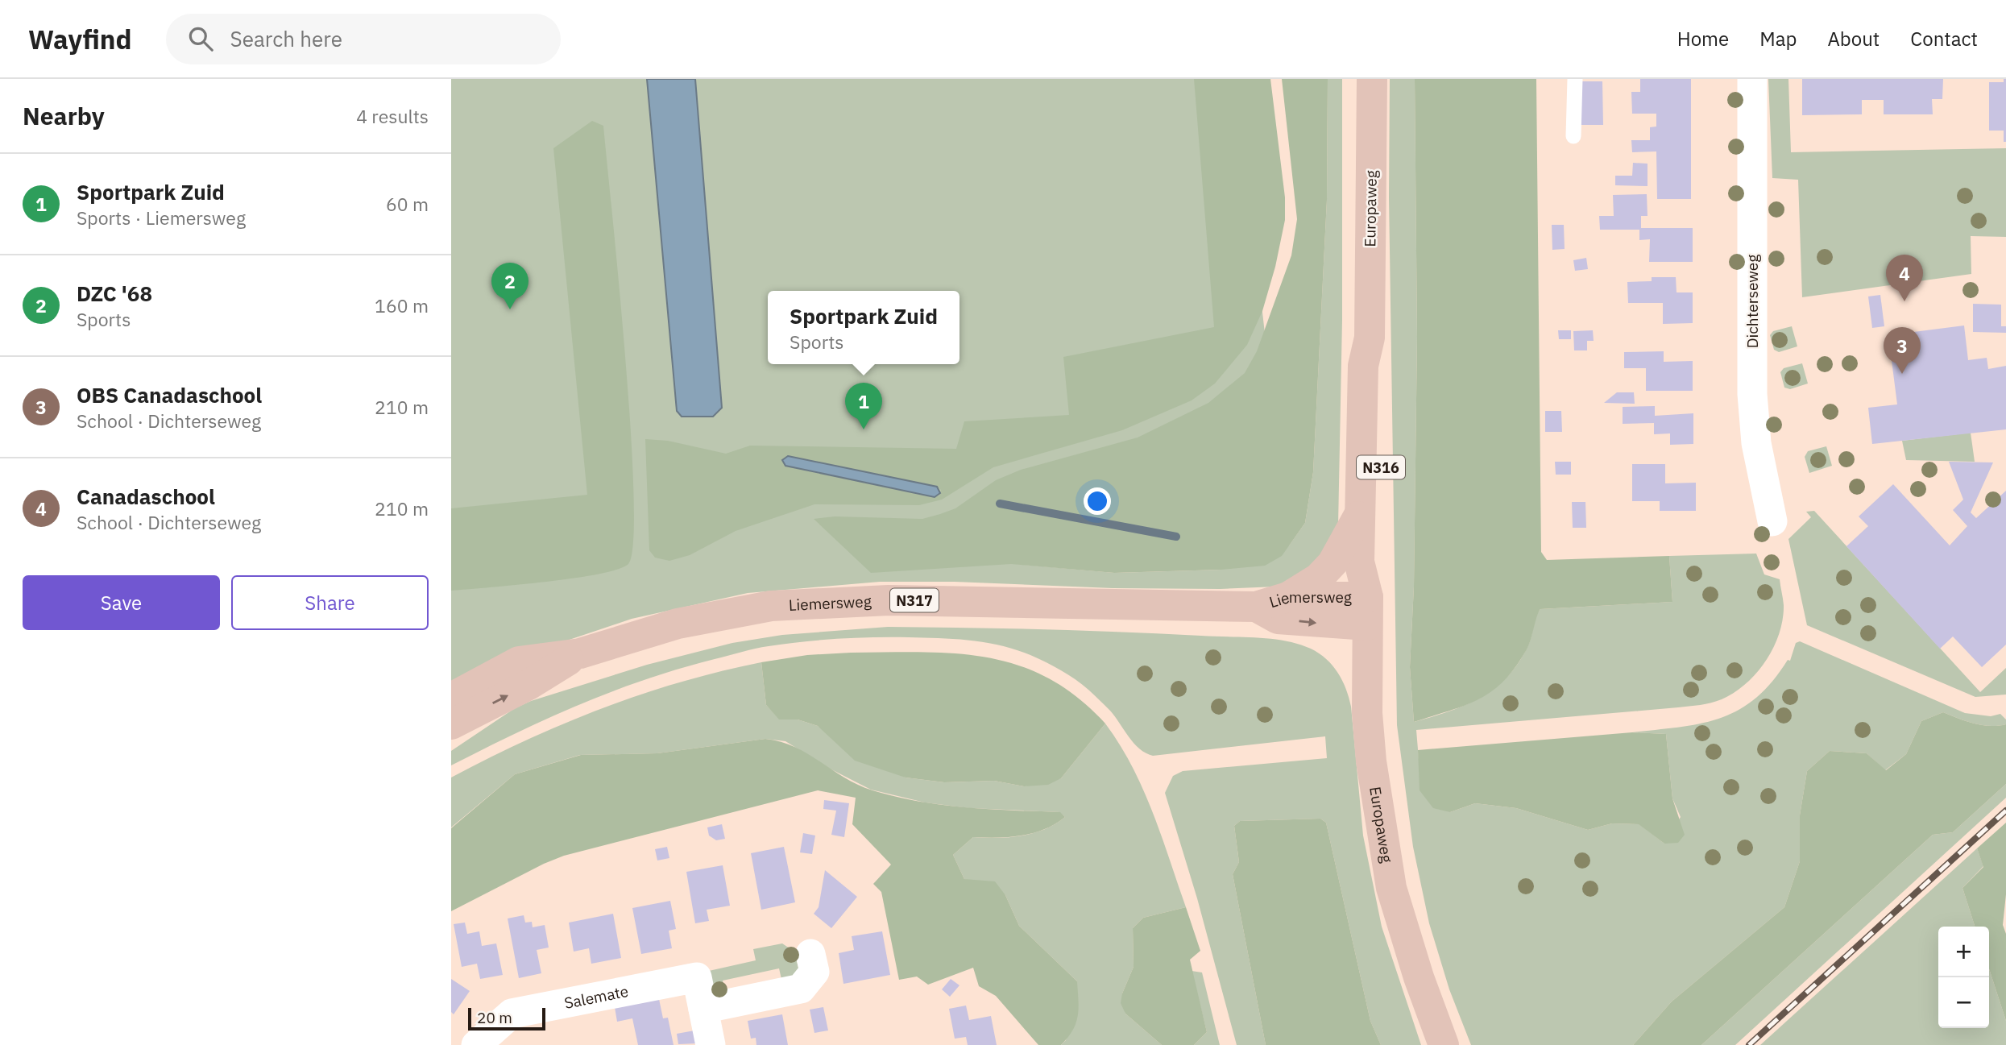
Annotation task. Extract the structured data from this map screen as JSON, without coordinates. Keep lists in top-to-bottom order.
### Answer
{
  "streets": {
    "main road": [
      "Europaweg",
      "N316",
      "N317",
      "Liemersweg"
    ],
    "street": ["Dichterseweg", "Salemate"]
  },
  "crossings": [
    ["Europaweg", "Liemersweg"]
  ],
  "scale_bar": "20 m",
  "page": {
    "header": "Wayfind",
    "search": "Search here",
    "nav": [
      "Home",
      "Map",
      "About",
      "Contact"
    ],
    "heading": ["Nearby", "4 results"],
    "list": [
      {
        "mark": "1",
        "name": "Sportpark Zuid",
        "note": "Sports · Liemersweg",
        "value": "60 m"
      },
      {
        "mark": "2",
        "name": "DZC '68",
        "note": "Sports",
        "value": "160 m"
      },
      {
        "mark": "3",
        "name": "OBS Canadaschool",
        "note": "School · Dichterseweg",
        "value": "210 m"
      },
      {
        "mark": "4",
        "name": "Canadaschool",
        "note": "School · Dichterseweg",
        "value": "210 m"
      }
    ],
    "pins": [
      "4",
      "2",
      "3",
      "1"
    ],
    "popup": ["Sportpark Zuid", "Sports"],
    "buttons": ["Save", "Share"],
    "map_buttons": ["+", "−"],
    "scale": "20 m"
  }
}
